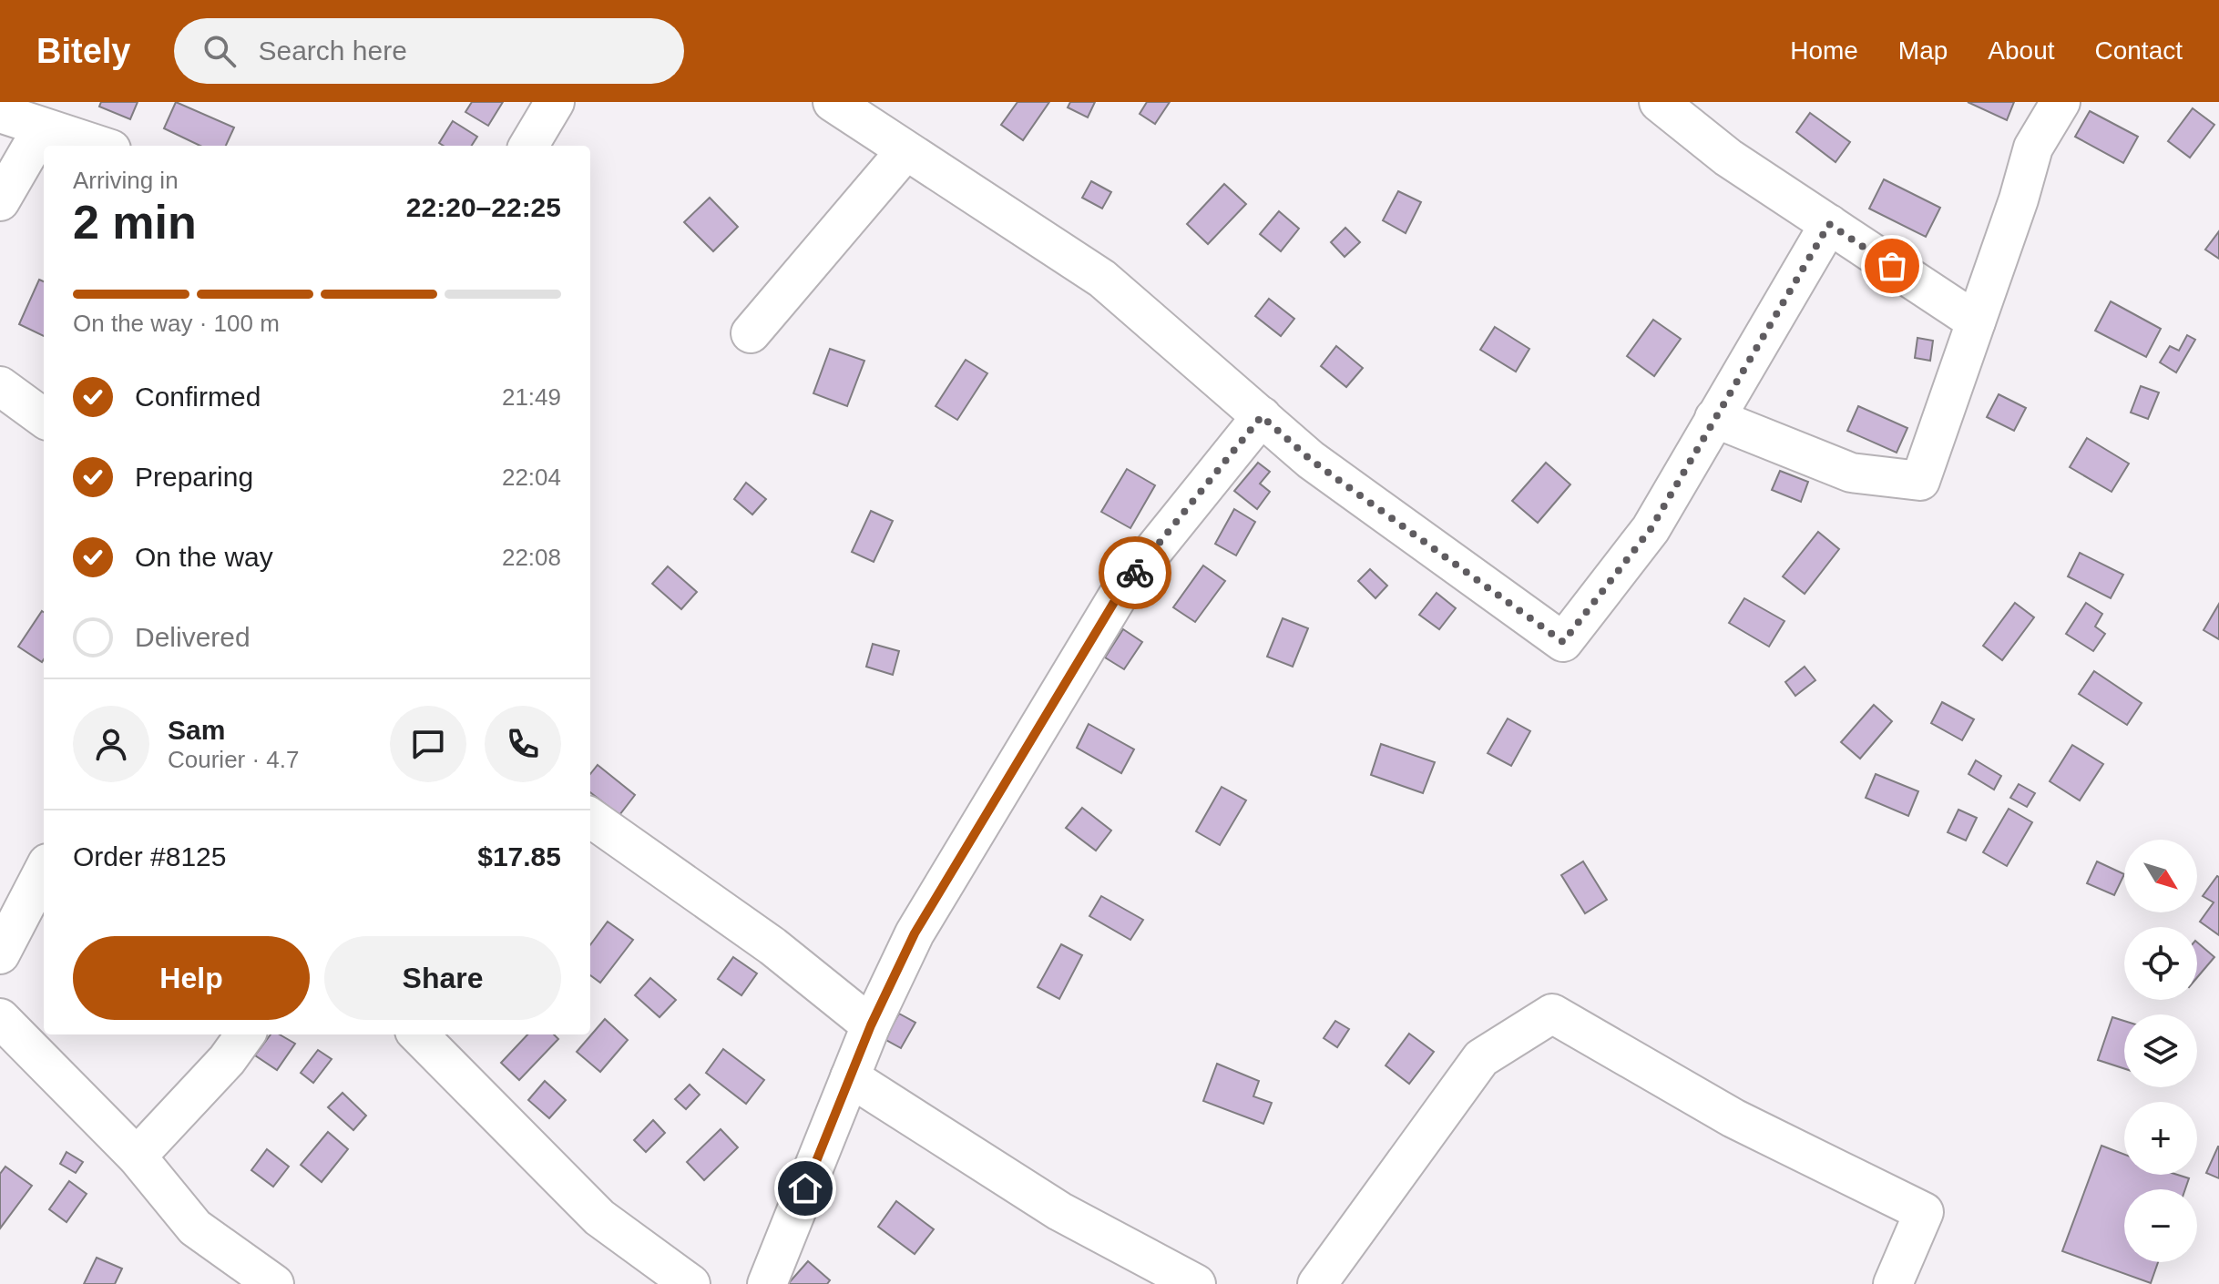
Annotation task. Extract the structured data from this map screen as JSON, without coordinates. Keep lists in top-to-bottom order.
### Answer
{
  "north": "bottom right",
  "page": {
    "header": "Bitely",
    "search": "Search here",
    "nav": [
      "Home",
      "Map",
      "About",
      "Contact"
    ],
    "heading": ["2 min", "Arriving in", "22:20–22:25"],
    "panel": [
      "Sam",
      "Courier · 4.7",
      "Order #8125",
      "$17.85"
    ],
    "bar": "On the way · 100 m",
    "list": [
      ["Confirmed", "21:49"],
      ["Preparing", "22:04"],
      ["On the way", "22:08"],
      "Delivered"
    ],
    "map_buttons": ["+", "−"],
    "buttons": ["Help", "Share"]
  }
}
